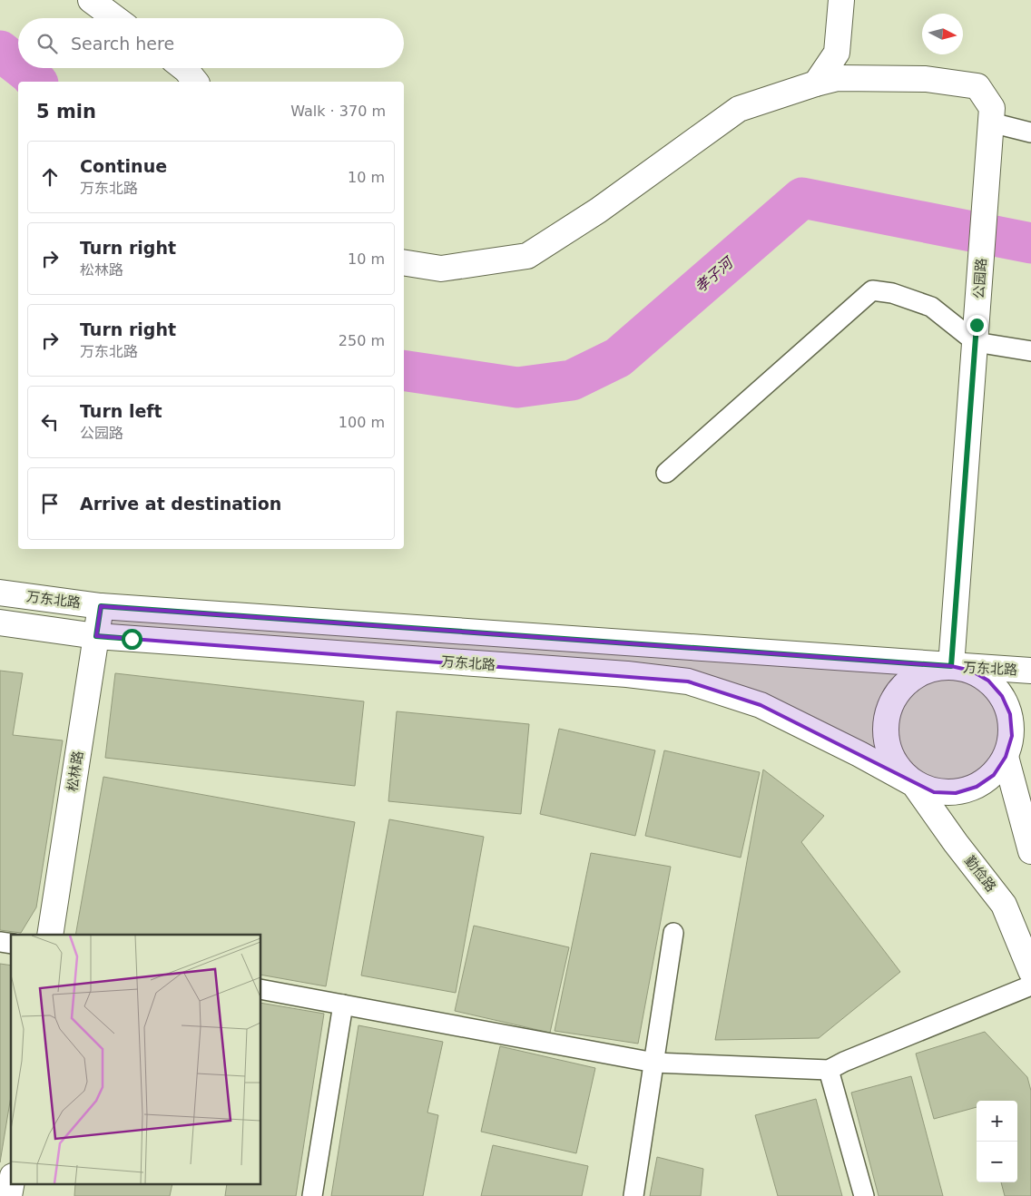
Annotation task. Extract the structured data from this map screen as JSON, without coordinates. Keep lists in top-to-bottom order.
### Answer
{
  "streets": {
    "main road": [
      "公园路",
      "万东北路",
      "松林路",
      "勤俭路"
    ]
  },
  "crossings": [
    ["公园路", "万东北路"],
    ["公园路", "勤俭路"],
    ["万东北路", "松林路"],
    ["万东北路", "勤俭路"]
  ],
  "water": ["孝子河"],
  "north": "right",
  "page": {
    "search": "Search here",
    "heading": ["5 min", "Walk · 370 m"],
    "list": [
      ["Continue", "万东北路", "10 m"],
      ["Turn right", "松林路", "10 m"],
      ["Turn right", "万东北路", "250 m"],
      ["Turn left", "公园路", "100 m"],
      "Arrive at destination"
    ],
    "map_buttons": ["+", "−"]
  }
}
